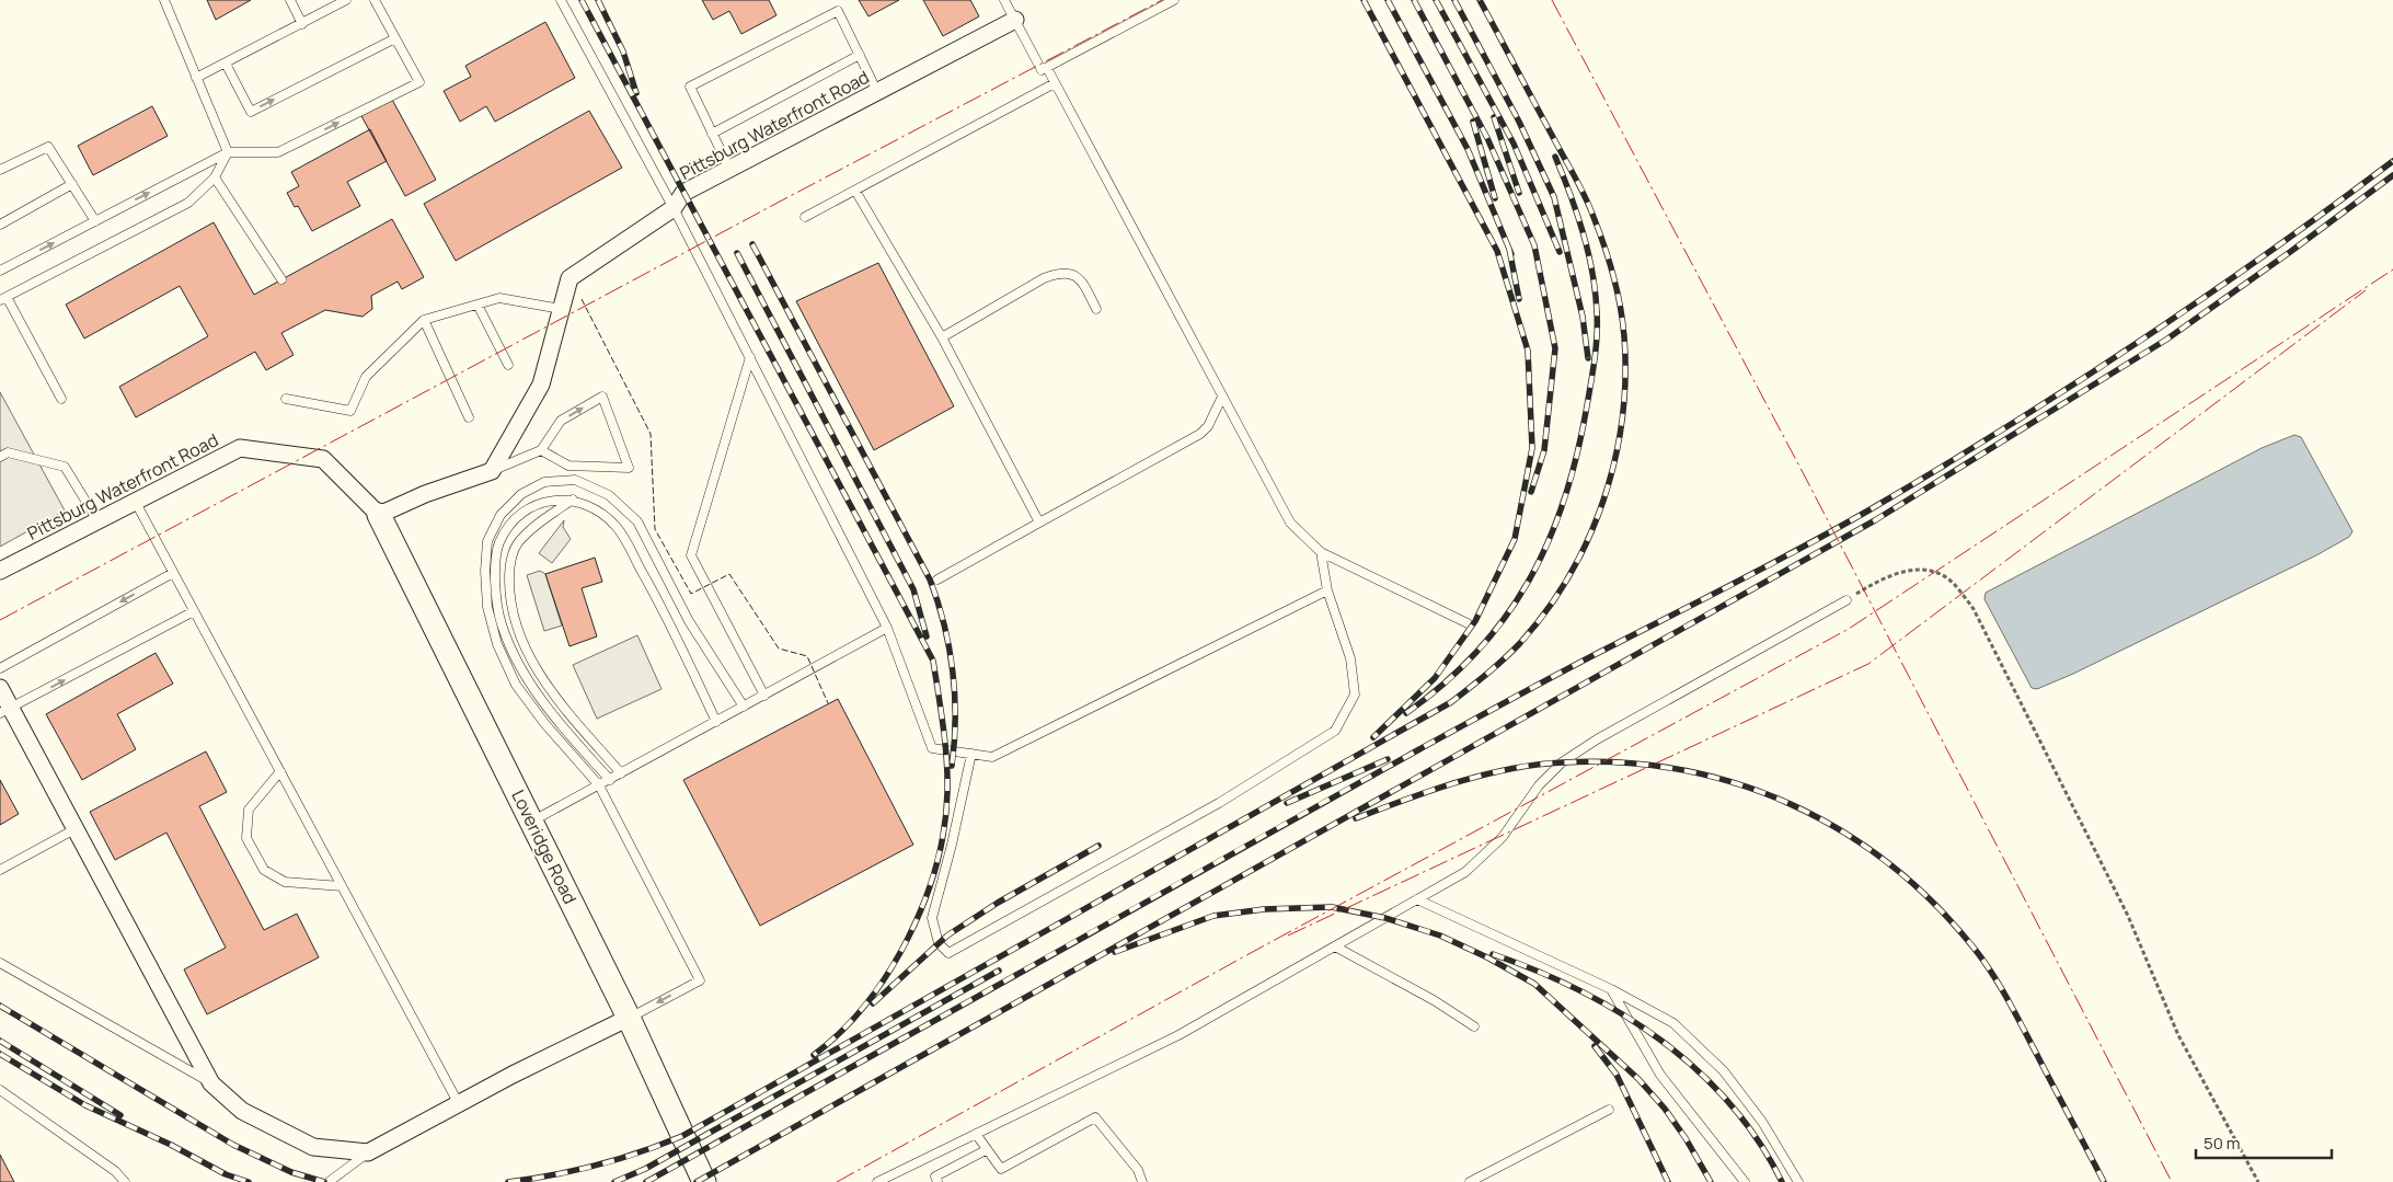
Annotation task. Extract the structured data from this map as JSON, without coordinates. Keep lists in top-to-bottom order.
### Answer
{
  "streets": {
    "street": ["Pittsburg Waterfront Road", "Loveridge Road"]
  },
  "crossings": [
    ["Pittsburg Waterfront Road", "Loveridge Road"]
  ],
  "scale_bar": "50 m"
}
